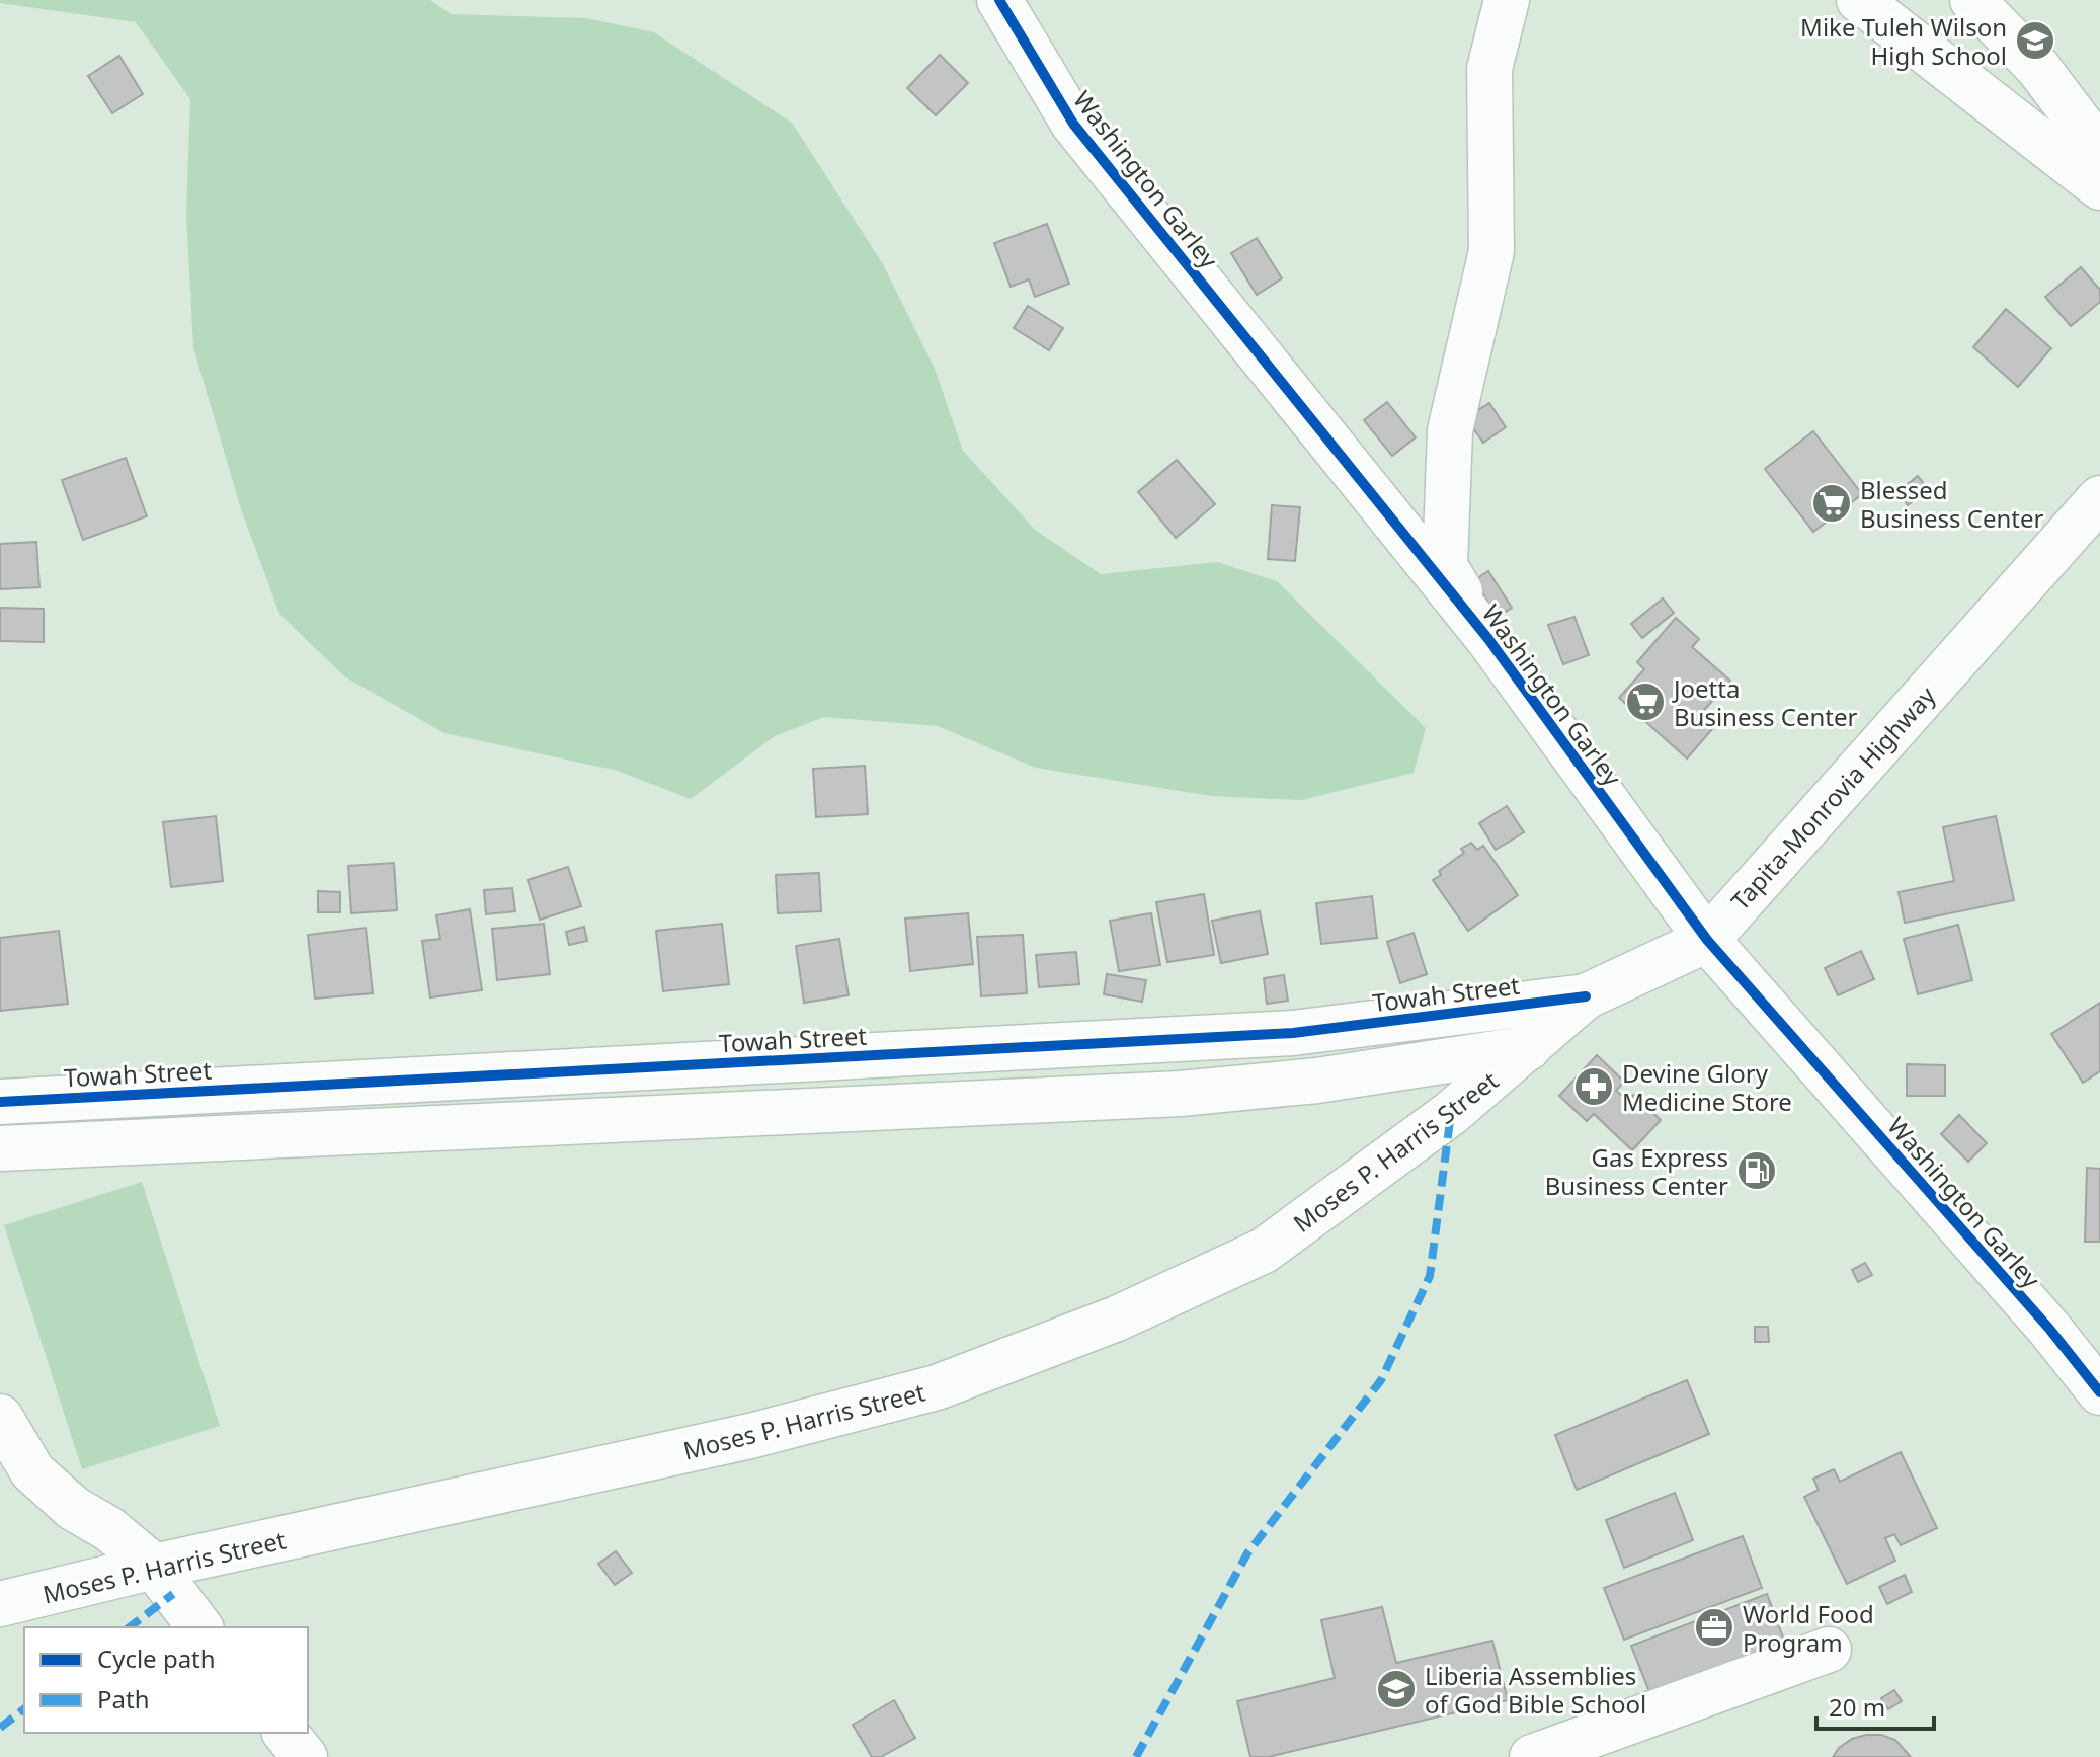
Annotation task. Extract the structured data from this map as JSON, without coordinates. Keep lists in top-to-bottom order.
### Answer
{
  "streets": {
    "main road": [
      "Washington Garley",
      "Tapita-Monrovia Highway",
      "Towah Street",
      "Moses P. Harris Street"
    ]
  },
  "crossings": [
    ["Washington Garley", "Tapita-Monrovia Highway"],
    ["Tapita-Monrovia Highway", "Towah Street"],
    ["Tapita-Monrovia Highway", "Moses P. Harris Street"]
  ],
  "places": {
    "school or university": ["Mike Tuleh Wilson High School", "Liberia Assemblies of God Bible School"],
    "supermarket": ["Blessed Business Center", "Joetta Business Center"],
    "pharmacy": ["Devine Glory Medicine Store"],
    "fuel station": ["Gas Express Business Center"],
    "office": ["World Food Program"]
  },
  "legend": ["Cycle path", "Path"],
  "scale_bar": "20 m"
}
